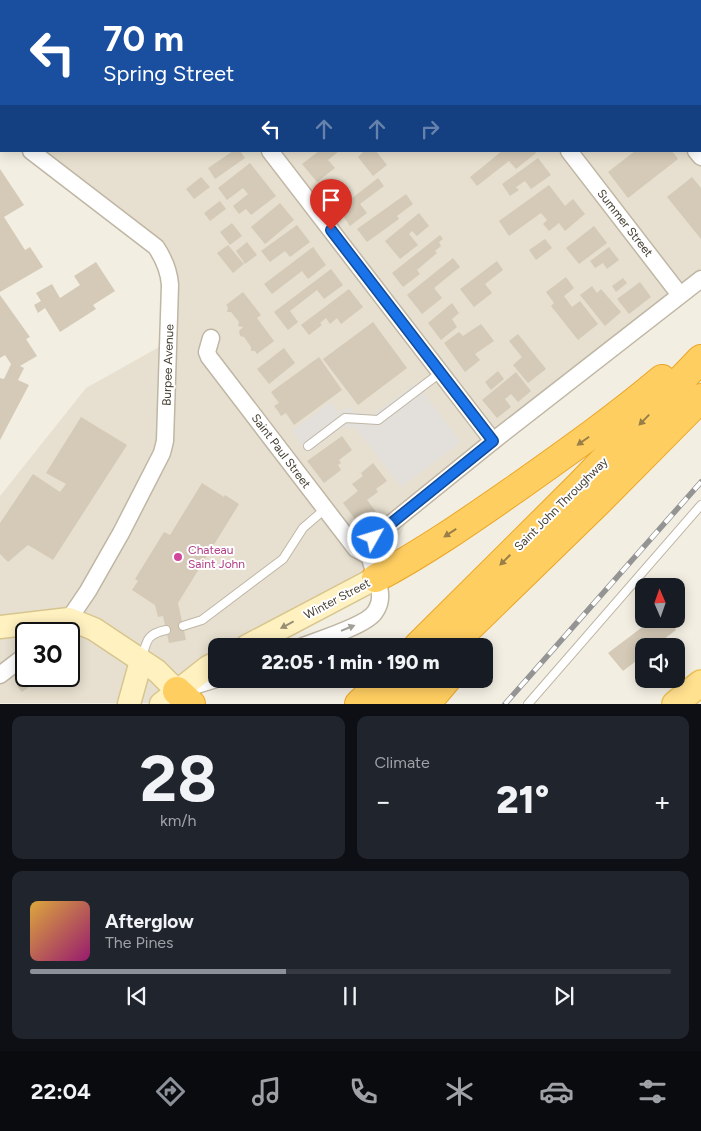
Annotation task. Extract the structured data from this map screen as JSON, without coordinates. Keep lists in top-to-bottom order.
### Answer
{
  "streets": {
    "highway": ["Saint John Throughway"],
    "main road": ["Winter Street"],
    "street": ["Summer Street", "Burpee Avenue", "Saint Paul Street"]
  },
  "crossings": [
    ["Saint Paul Street", "Winter Street"]
  ],
  "places": ["Chateau Saint John"],
  "north": "top",
  "page": {
    "turn": ["70 m", "Spring Street"],
    "limit": "30",
    "trip": "22:05 · 1 min · 190 m",
    "tile": [
      ["28", "km/h"],
      "Climate"
    ],
    "heat": ["−", "21°", "+"],
    "song": ["Afterglow", "The Pines"],
    "tabs": "22:04"
  }
}
